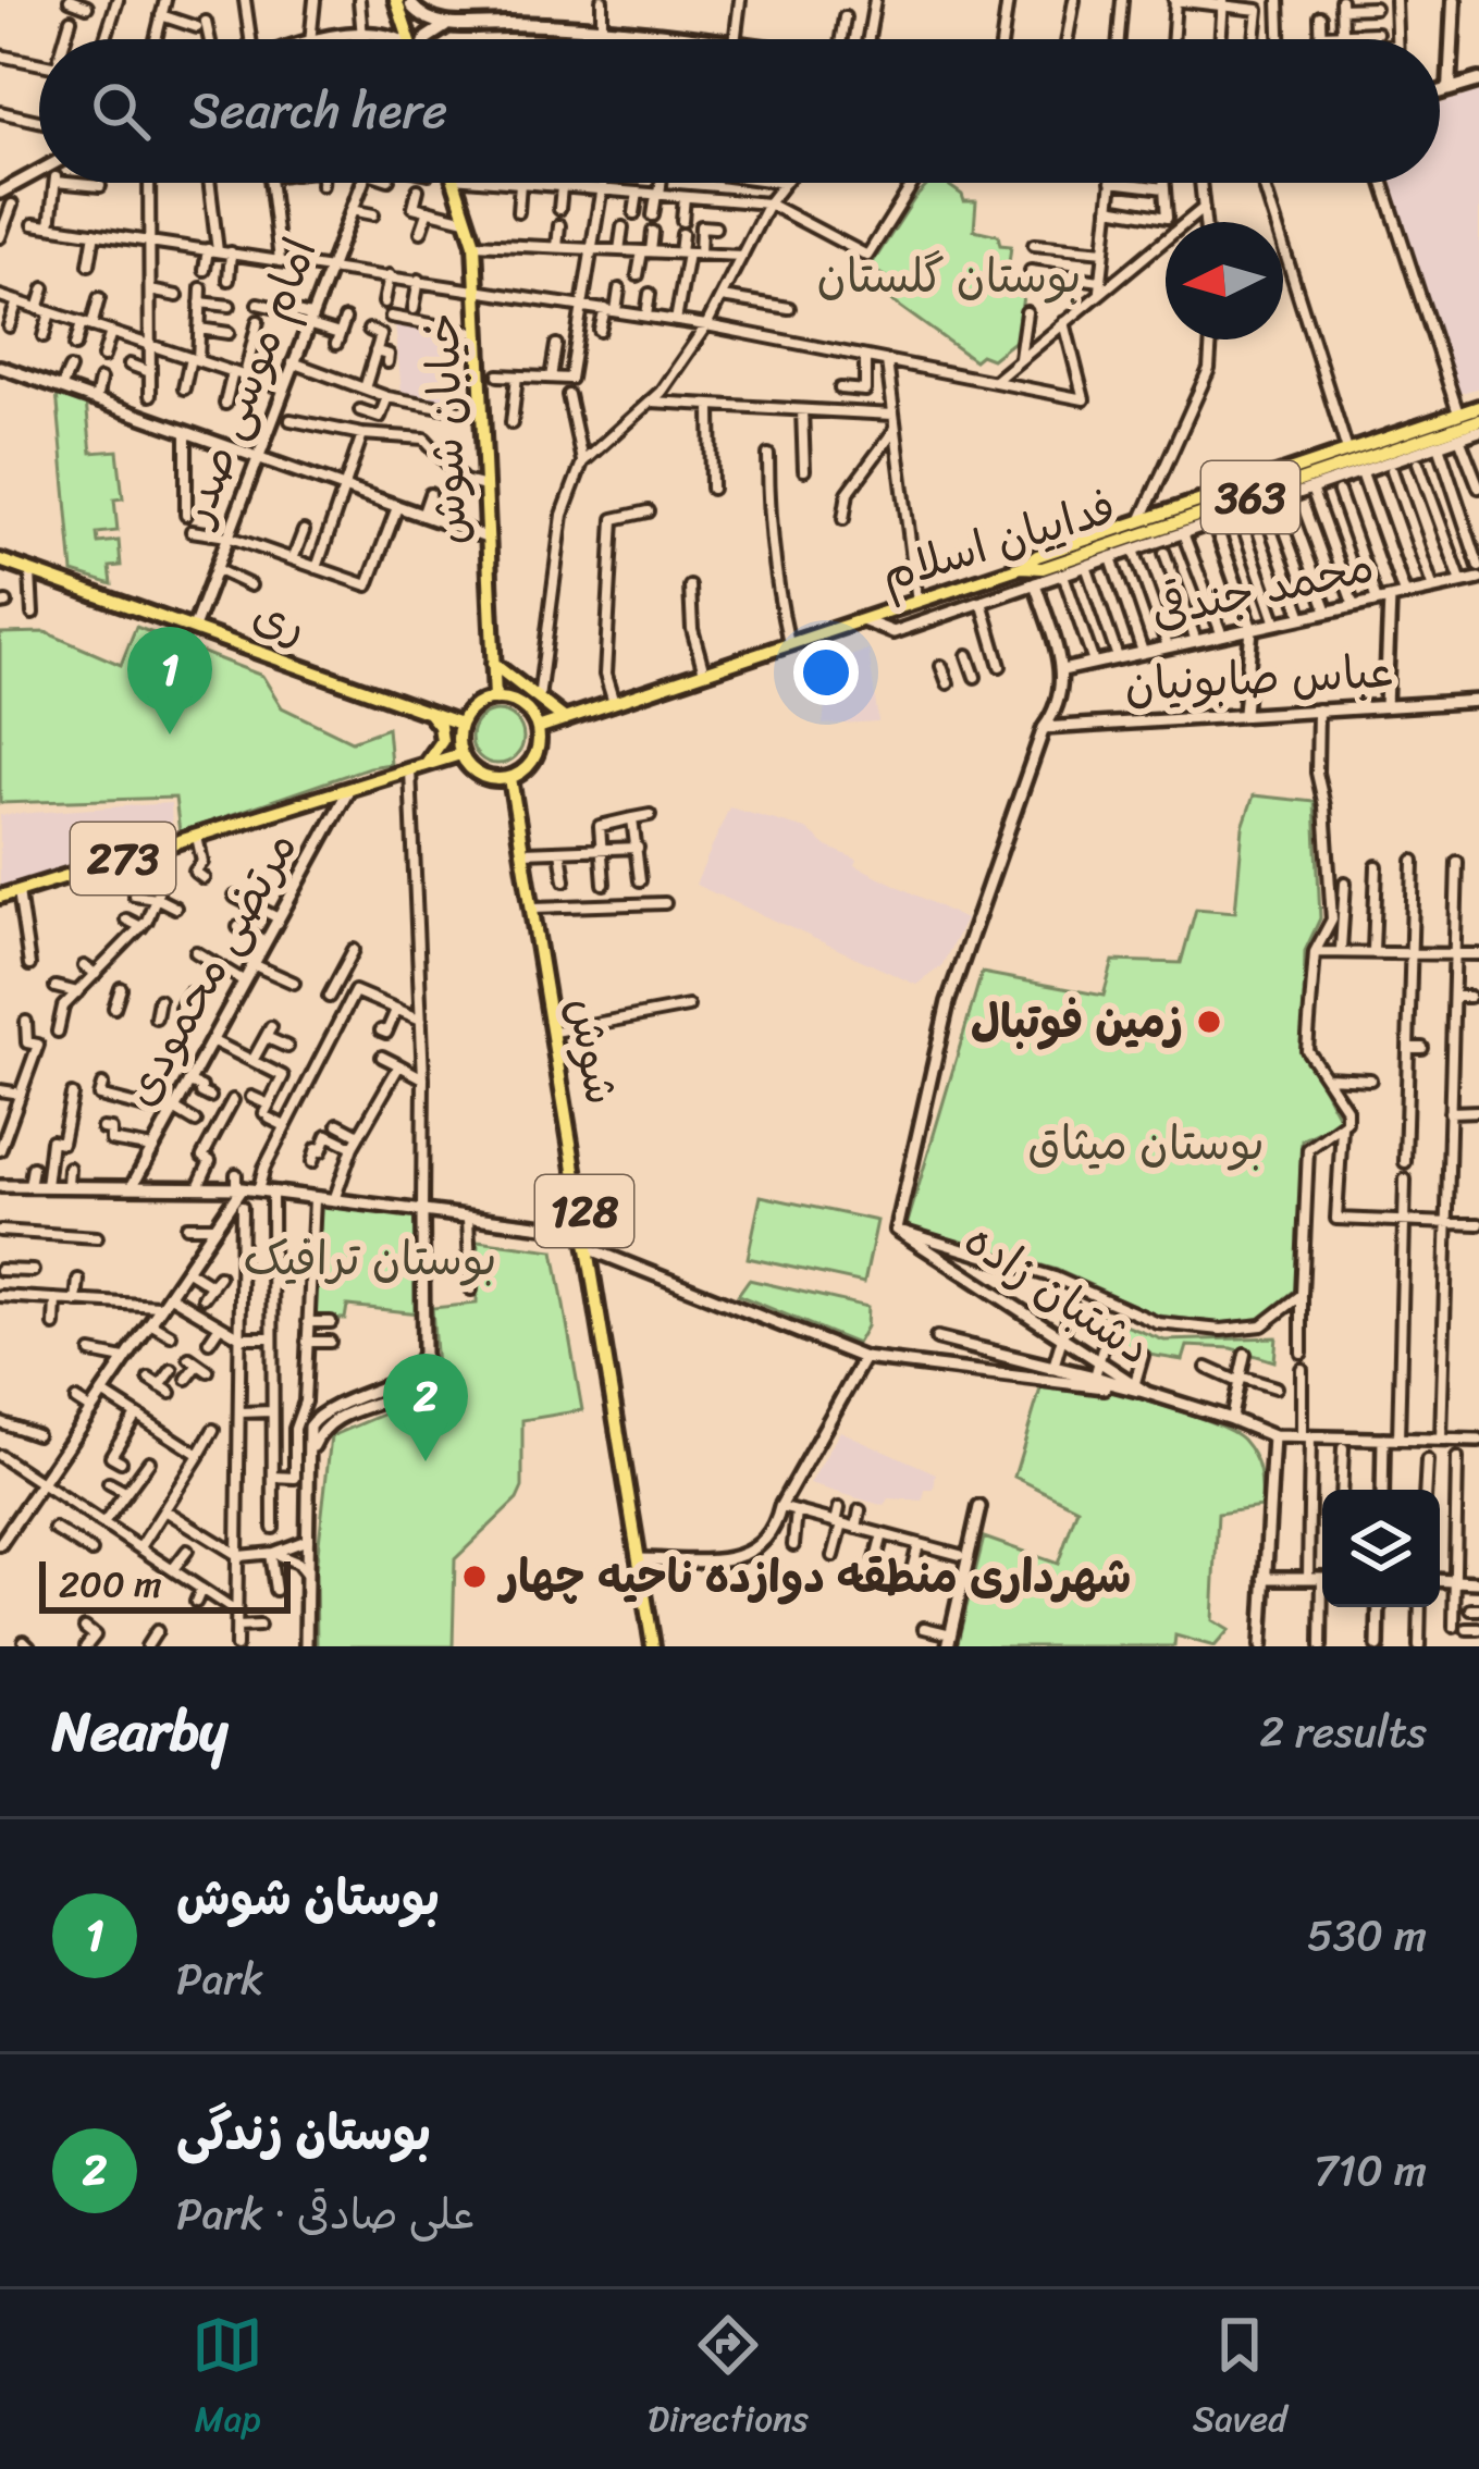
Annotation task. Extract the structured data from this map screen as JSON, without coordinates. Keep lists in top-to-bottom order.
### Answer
{
  "streets": {
    "main road": [
      "خیابان شوش",
      "363",
      "فداییان اسلام",
      "ری",
      "273",
      "شوش",
      "128"
    ],
    "street": [
      "امام موسی صدر",
      "محمد جندقی",
      "عباس صابونیان",
      "مرتضی محمودی",
      "دشتبان زاده"
    ]
  },
  "crossings": [
    ["امام موسی صدر", "ری"],
    ["خیابان شوش", "فداییان اسلام"],
    ["خیابان شوش", "ری"],
    ["خیابان شوش", "273"],
    ["خیابان شوش", "شوش"],
    ["فداییان اسلام", "ری"],
    ["فداییان اسلام", "273"],
    ["فداییان اسلام", "شوش"],
    ["محمد جندقی", "دشتبان زاده"],
    ["ری", "273"],
    ["ری", "شوش"],
    ["عباس صابونیان", "دشتبان زاده"],
    ["273", "مرتضی محمودی"],
    ["273", "شوش"],
    ["شوش", "دشتبان زاده"]
  ],
  "parks": ["بوستان گلستان", "بوستان میثاق", "بوستان ترافیک"],
  "places": ["زمین فوتبال", "شهرداری منطقه دوازده ناحیه چهار"],
  "scale_bar": "200 m",
  "north": "left",
  "page": {
    "search": "Search here",
    "pins": ["1", "2"],
    "scale": "200 m",
    "heading": ["Nearby", "2 results"],
    "list": [
      {
        "mark": "1",
        "name": "بوستان شوش",
        "note": "Park",
        "value": "530 m"
      },
      {
        "mark": "2",
        "name": "بوستان زندگی",
        "note": "Park · علی صادقی",
        "value": "710 m"
      }
    ],
    "nav": ["Map", "Directions", "Saved"]
  }
}
